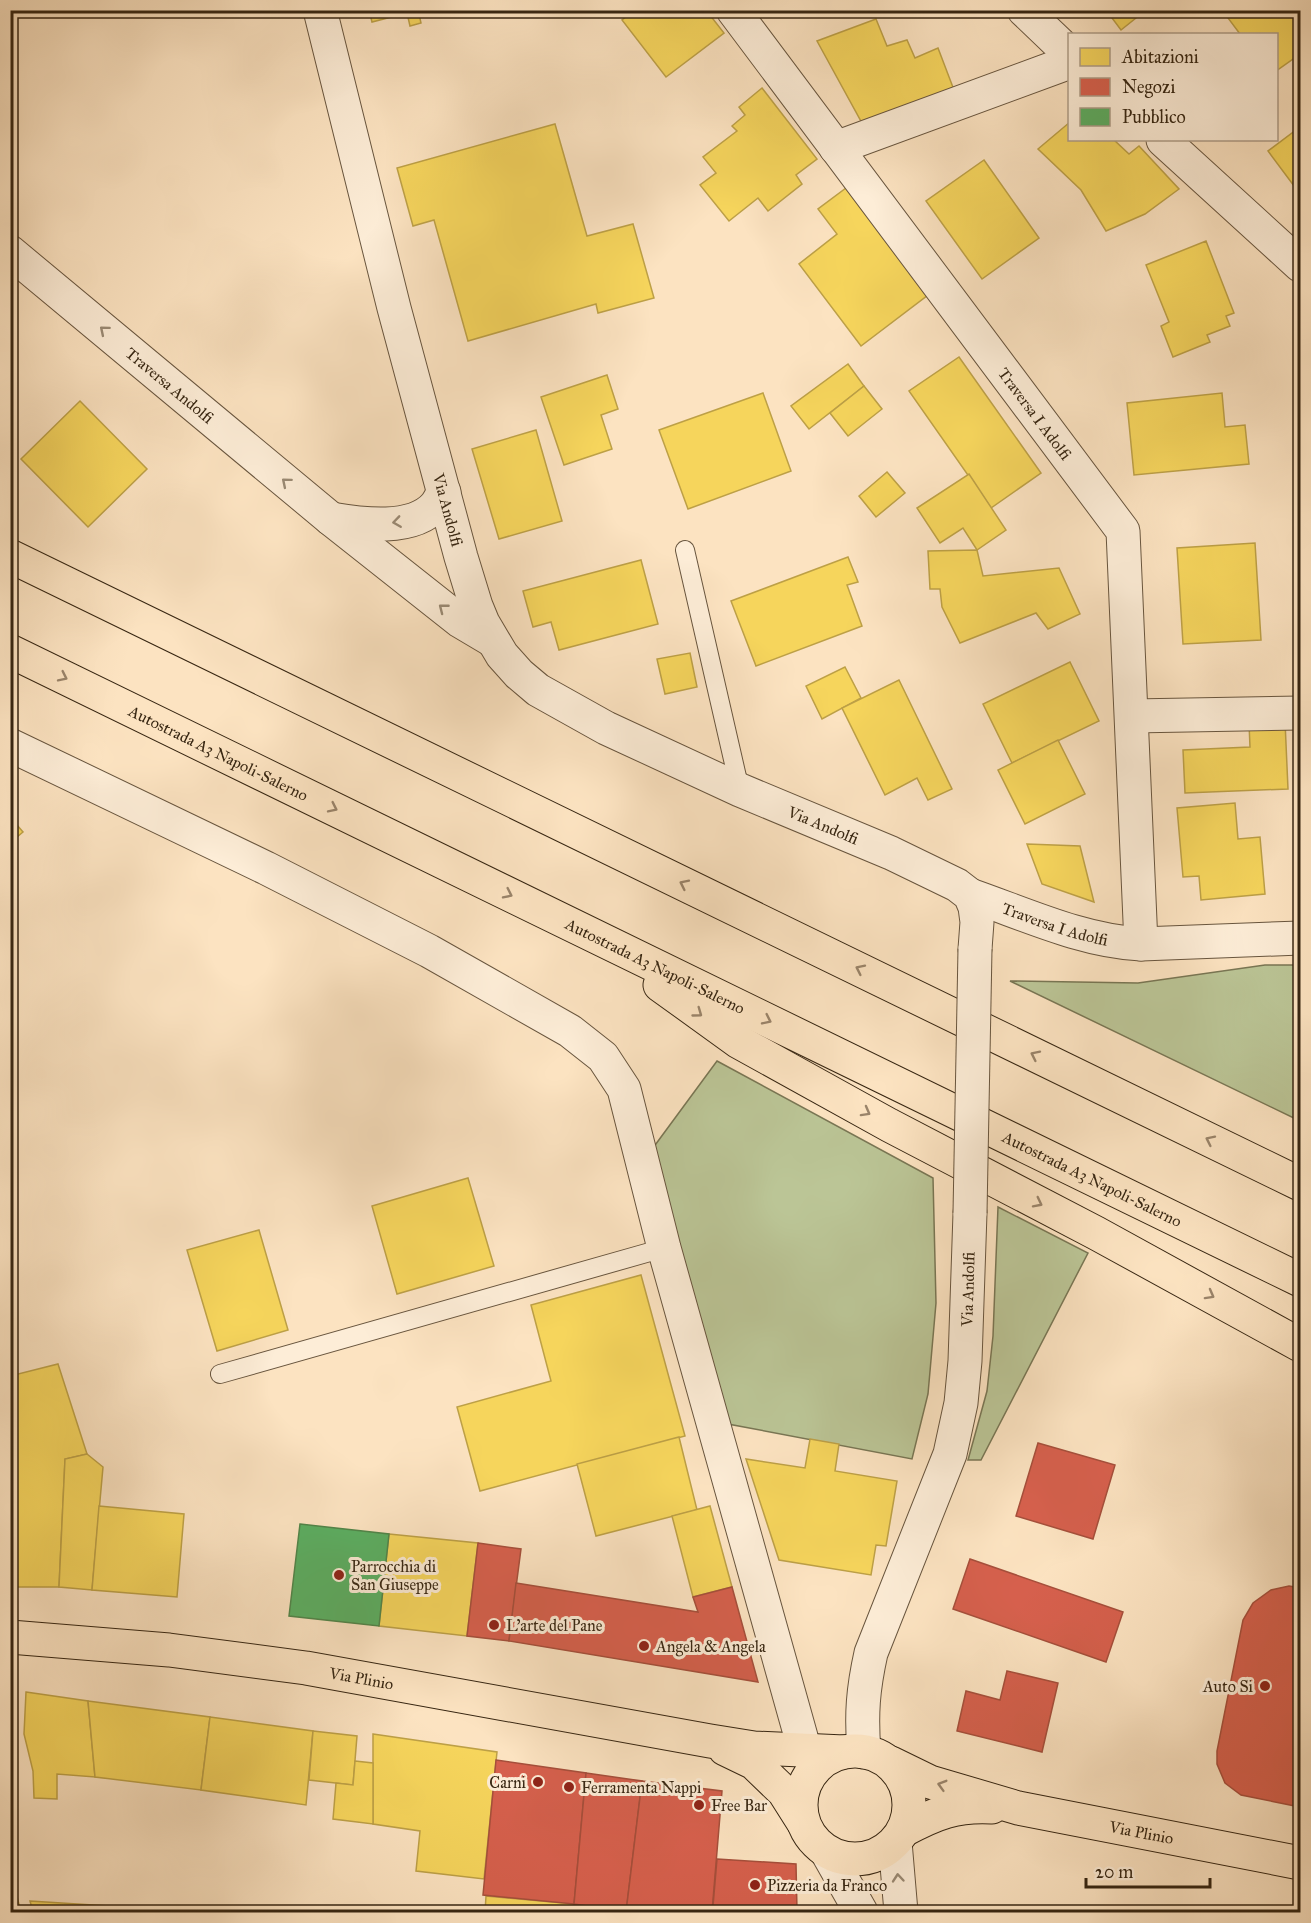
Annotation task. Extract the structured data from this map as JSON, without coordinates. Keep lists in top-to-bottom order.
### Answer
{
  "streets": {
    "main road": ["Autostrada A3 Napoli-Salerno", "Via Plinio"],
    "street": ["Traversa Andolfi", "Traversa I Adolfi", "Via Andolfi"]
  },
  "crossings": [
    ["Traversa Andolfi", "Via Andolfi"],
    ["Traversa I Adolfi", "Via Andolfi"],
    ["Via Andolfi", "Via Plinio"]
  ],
  "one_way": ["Traversa Andolfi"],
  "places": [
    "Parrocchia di San Giuseppe",
    "L'arte del Pane",
    "Angela & Angela",
    "Auto Si",
    "Carni",
    "Ferramenta Nappi",
    "Free Bar",
    "Pizzeria da Franco"
  ],
  "legend": ["Abitazioni", "Negozi", "Pubblico"],
  "scale_bar": "20 m"
}
